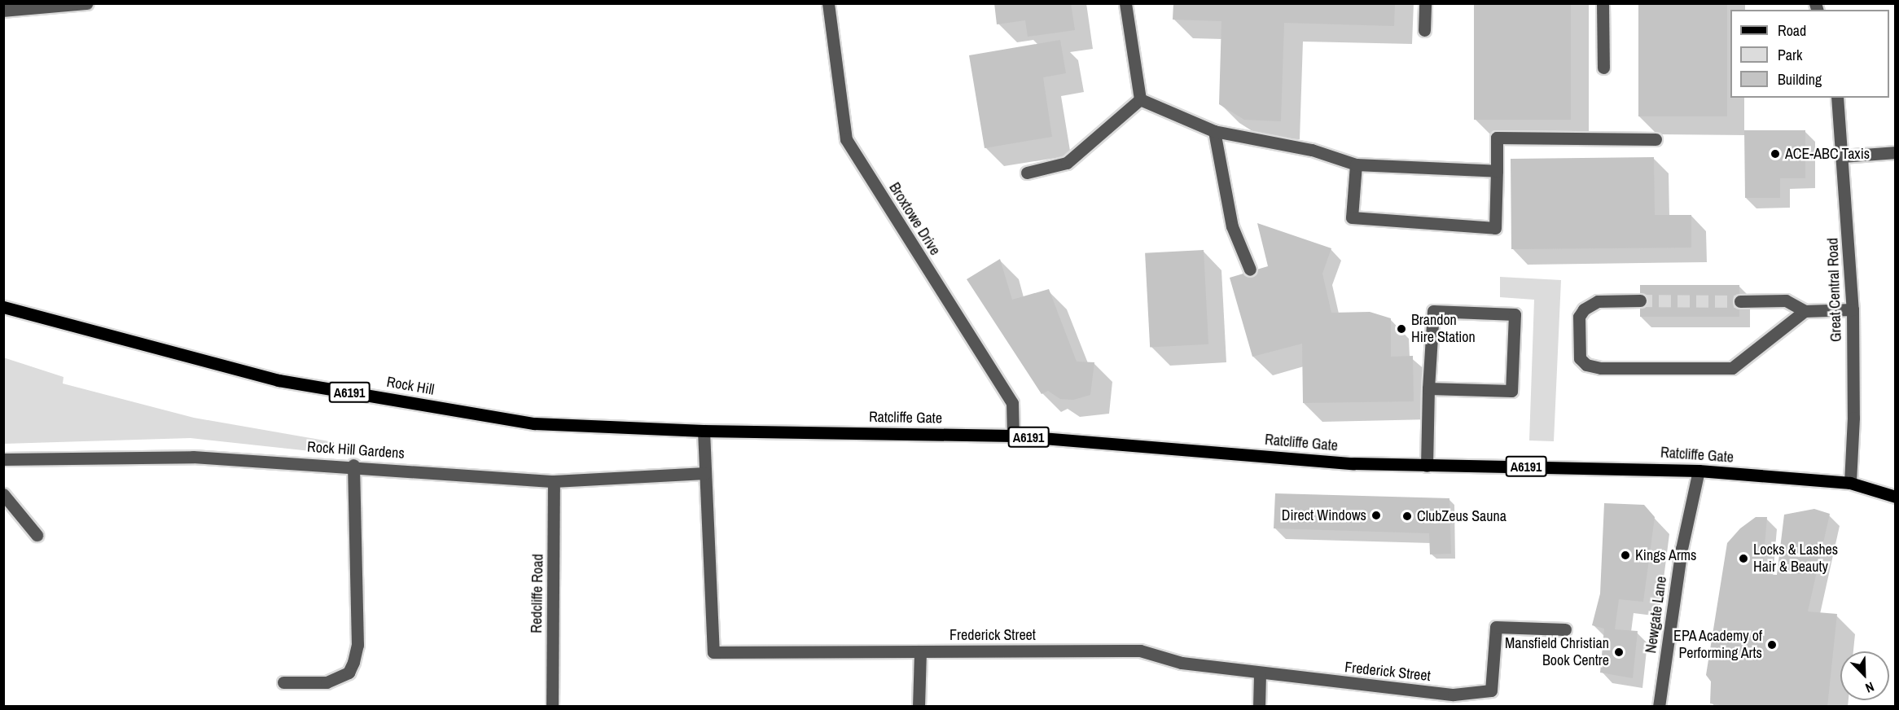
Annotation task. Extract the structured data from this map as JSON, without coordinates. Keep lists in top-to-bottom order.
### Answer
{
  "streets": {
    "main road": ["Rock Hill", "A6191", "Ratcliffe Gate"],
    "street": [
      "Broxtowe Drive",
      "Great Central Road",
      "Rock Hill Gardens",
      "Redcliffe Road",
      "Newgate Lane",
      "Frederick Street"
    ]
  },
  "crossings": [
    ["Broxtowe Drive", "Ratcliffe Gate"],
    ["Great Central Road", "Ratcliffe Gate"],
    ["Rock Hill", "Ratcliffe Gate"],
    ["Rock Hill", "Frederick Street"],
    ["Ratcliffe Gate", "Newgate Lane"],
    ["Ratcliffe Gate", "Frederick Street"],
    ["Rock Hill Gardens", "Redcliffe Road"],
    ["Rock Hill Gardens", "Frederick Street"]
  ],
  "places": [
    "ACE-ABC Taxis",
    "Brandon Hire Station",
    "Direct Windows",
    "ClubZeus Sauna",
    "Kings Arms",
    "Locks & Lashes Hair & Beauty",
    "EPA Academy of Performing Arts",
    "Mansfield Christian Book Centre"
  ],
  "legend": ["Road", "Park", "Building"],
  "north": "bottom right"
}
